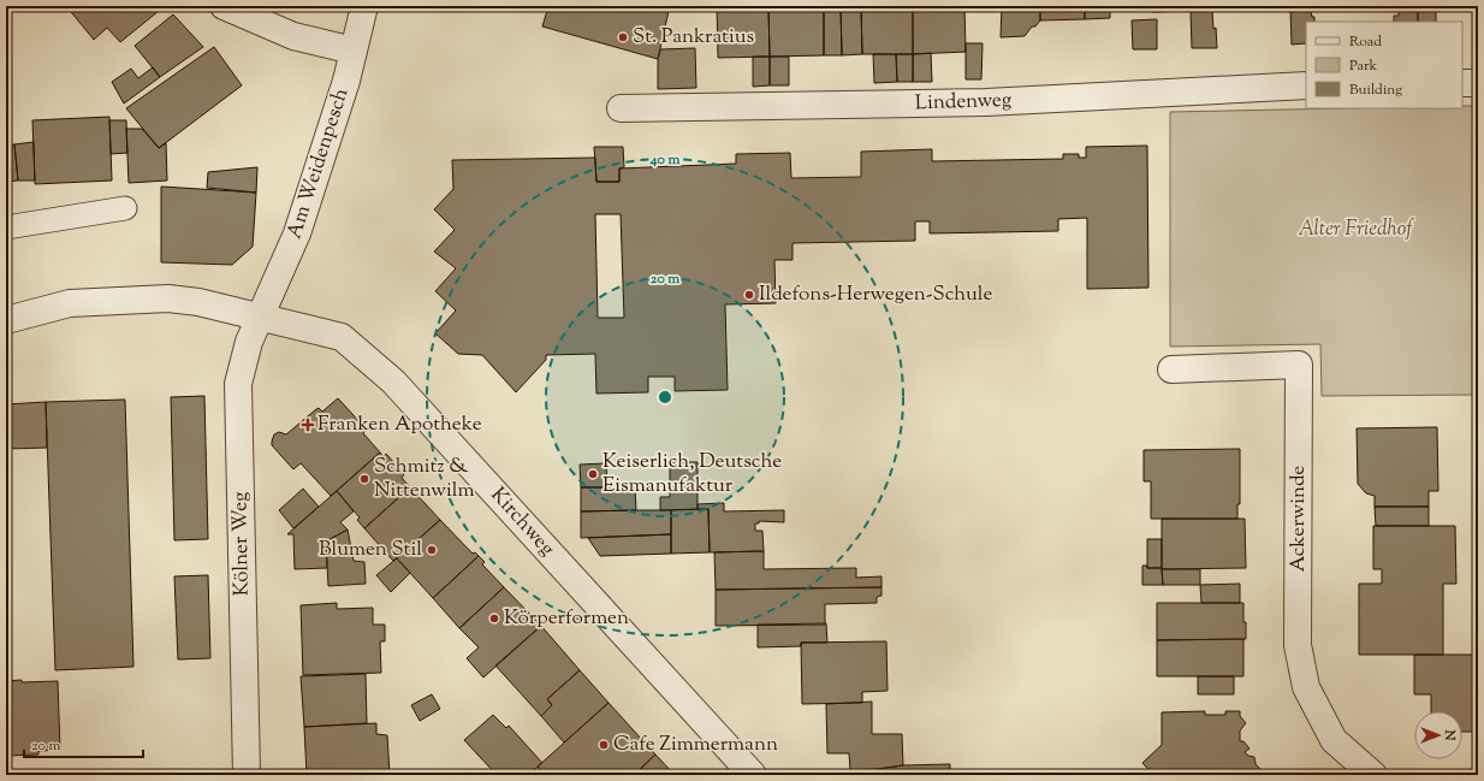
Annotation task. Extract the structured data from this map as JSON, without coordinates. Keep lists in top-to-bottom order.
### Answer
{
  "streets": {
    "street": [
      "Lindenweg",
      "Am Weidenpesch",
      "Ackerwinde",
      "Kirchweg",
      "Kölner Weg"
    ]
  },
  "crossings": [
    ["Am Weidenpesch", "Kirchweg"],
    ["Am Weidenpesch", "Kölner Weg"],
    ["Kirchweg", "Kölner Weg"]
  ],
  "parks": ["Alter Friedhof"],
  "places": {
    "other": [
      "St. Pankratius",
      "Ildefons-Herwegen-Schule",
      "Keiserlich, Deutsche Eismanufaktur",
      "Schmitz & Nittenwilm",
      "Blumen Stil",
      "Körperformen",
      "Cafe Zimmermann"
    ],
    "health": ["Franken Apotheke"]
  },
  "legend": ["Road", "Park", "Building"],
  "scale_bar": "20 m",
  "north": "right",
  "rings": ["40 m", "20 m"]
}
